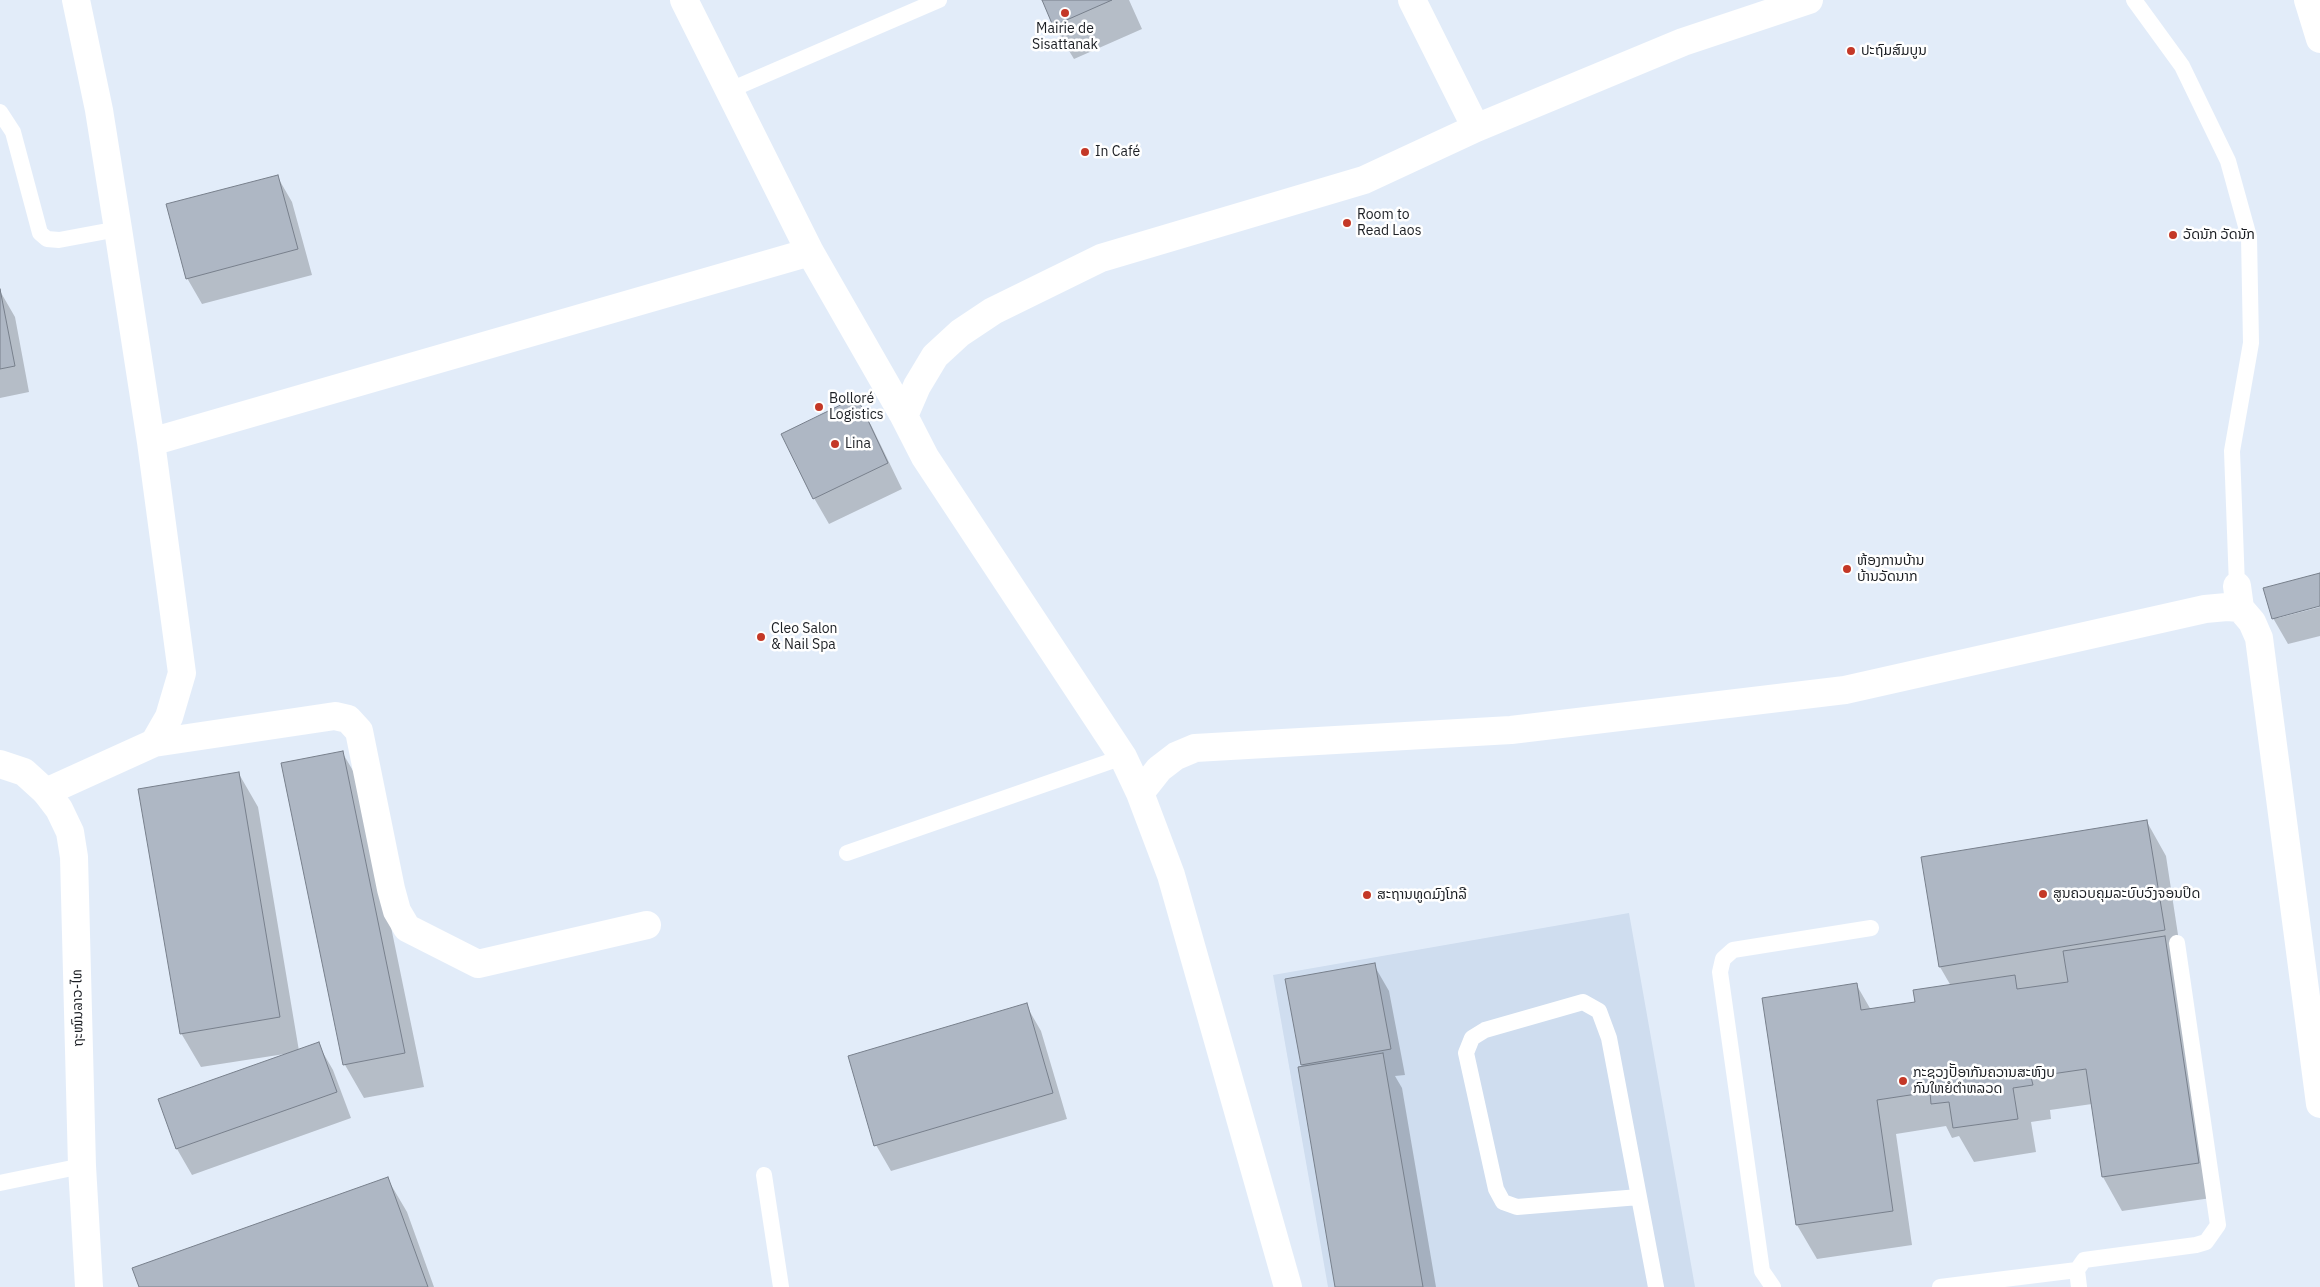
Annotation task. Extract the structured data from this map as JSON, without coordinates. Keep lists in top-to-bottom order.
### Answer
{
  "streets": {
    "street": ["ຖະໜົນລາວ-ໄທ"]
  },
  "places": [
    "Mairie de Sisattanak",
    "ປະຖົມສົມບູນ",
    "In Café",
    "Room to Read Laos",
    "ວັດນັກ ວັດນັກ",
    "Bolloré Logistics",
    "Lina",
    "ຫ້ອງການບ້ານ ບ້ານວັດນາກ",
    "Cleo Salon & Nail Spa",
    "ສູນຄວບຄຸມລະບົບວົງຈອນປິດ",
    "ສະຖານທູດມົງໂກລີ",
    "ກະຊວງປັັອາກັນຄວານສະຫົງບ ກົນໃຫຍໍຕຳຫລວດ"
  ]
}
